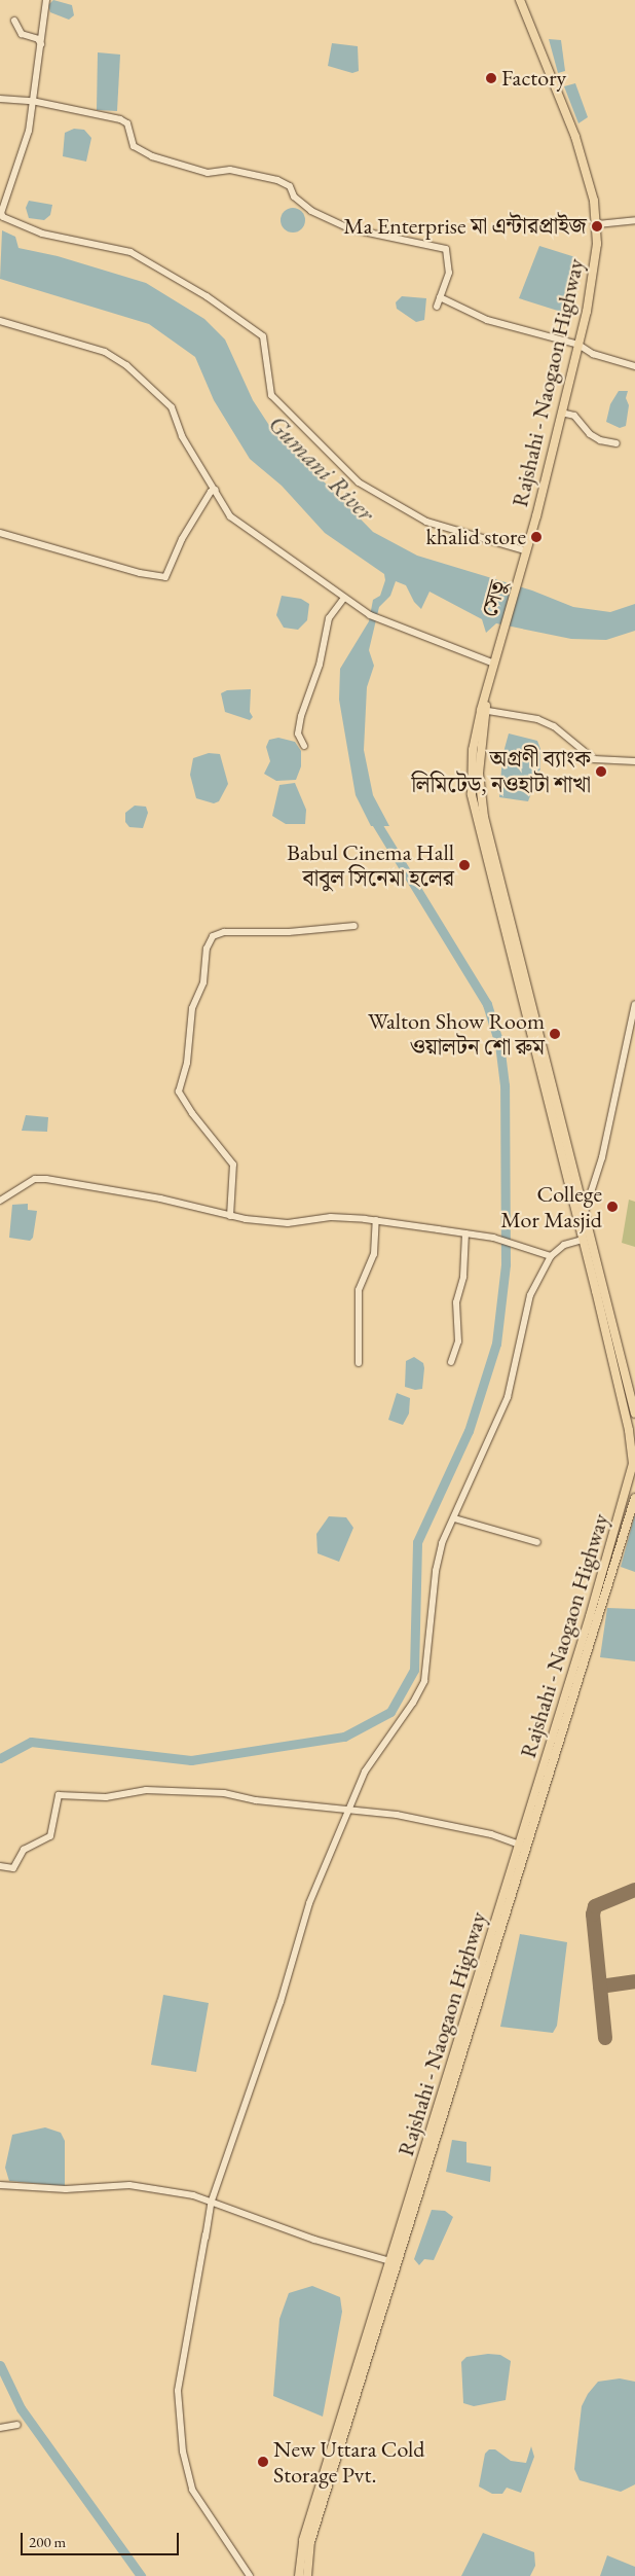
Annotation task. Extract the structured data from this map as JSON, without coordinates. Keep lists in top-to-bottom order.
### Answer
{
  "streets": {
    "main road": ["Rajshahi - Naogaon Highway", "সেতু"]
  },
  "crossings": [
    ["Rajshahi - Naogaon Highway", "সেতু"]
  ],
  "water": ["Gumani River"],
  "places": [
    "Factory",
    "Ma Enterprise মা এন্টারপ্রাইজ",
    "khalid store",
    "অগ্রণী ব্যাংক লিমিটেড, নওহাটা শাখা",
    "Babul Cinema Hall বাবুল সিনেমা হলের",
    "Walton Show Room ওয়ালটন শো রুম",
    "College Mor Masjid",
    "New Uttara Cold Storage Pvt."
  ],
  "scale_bar": "200 m"
}
